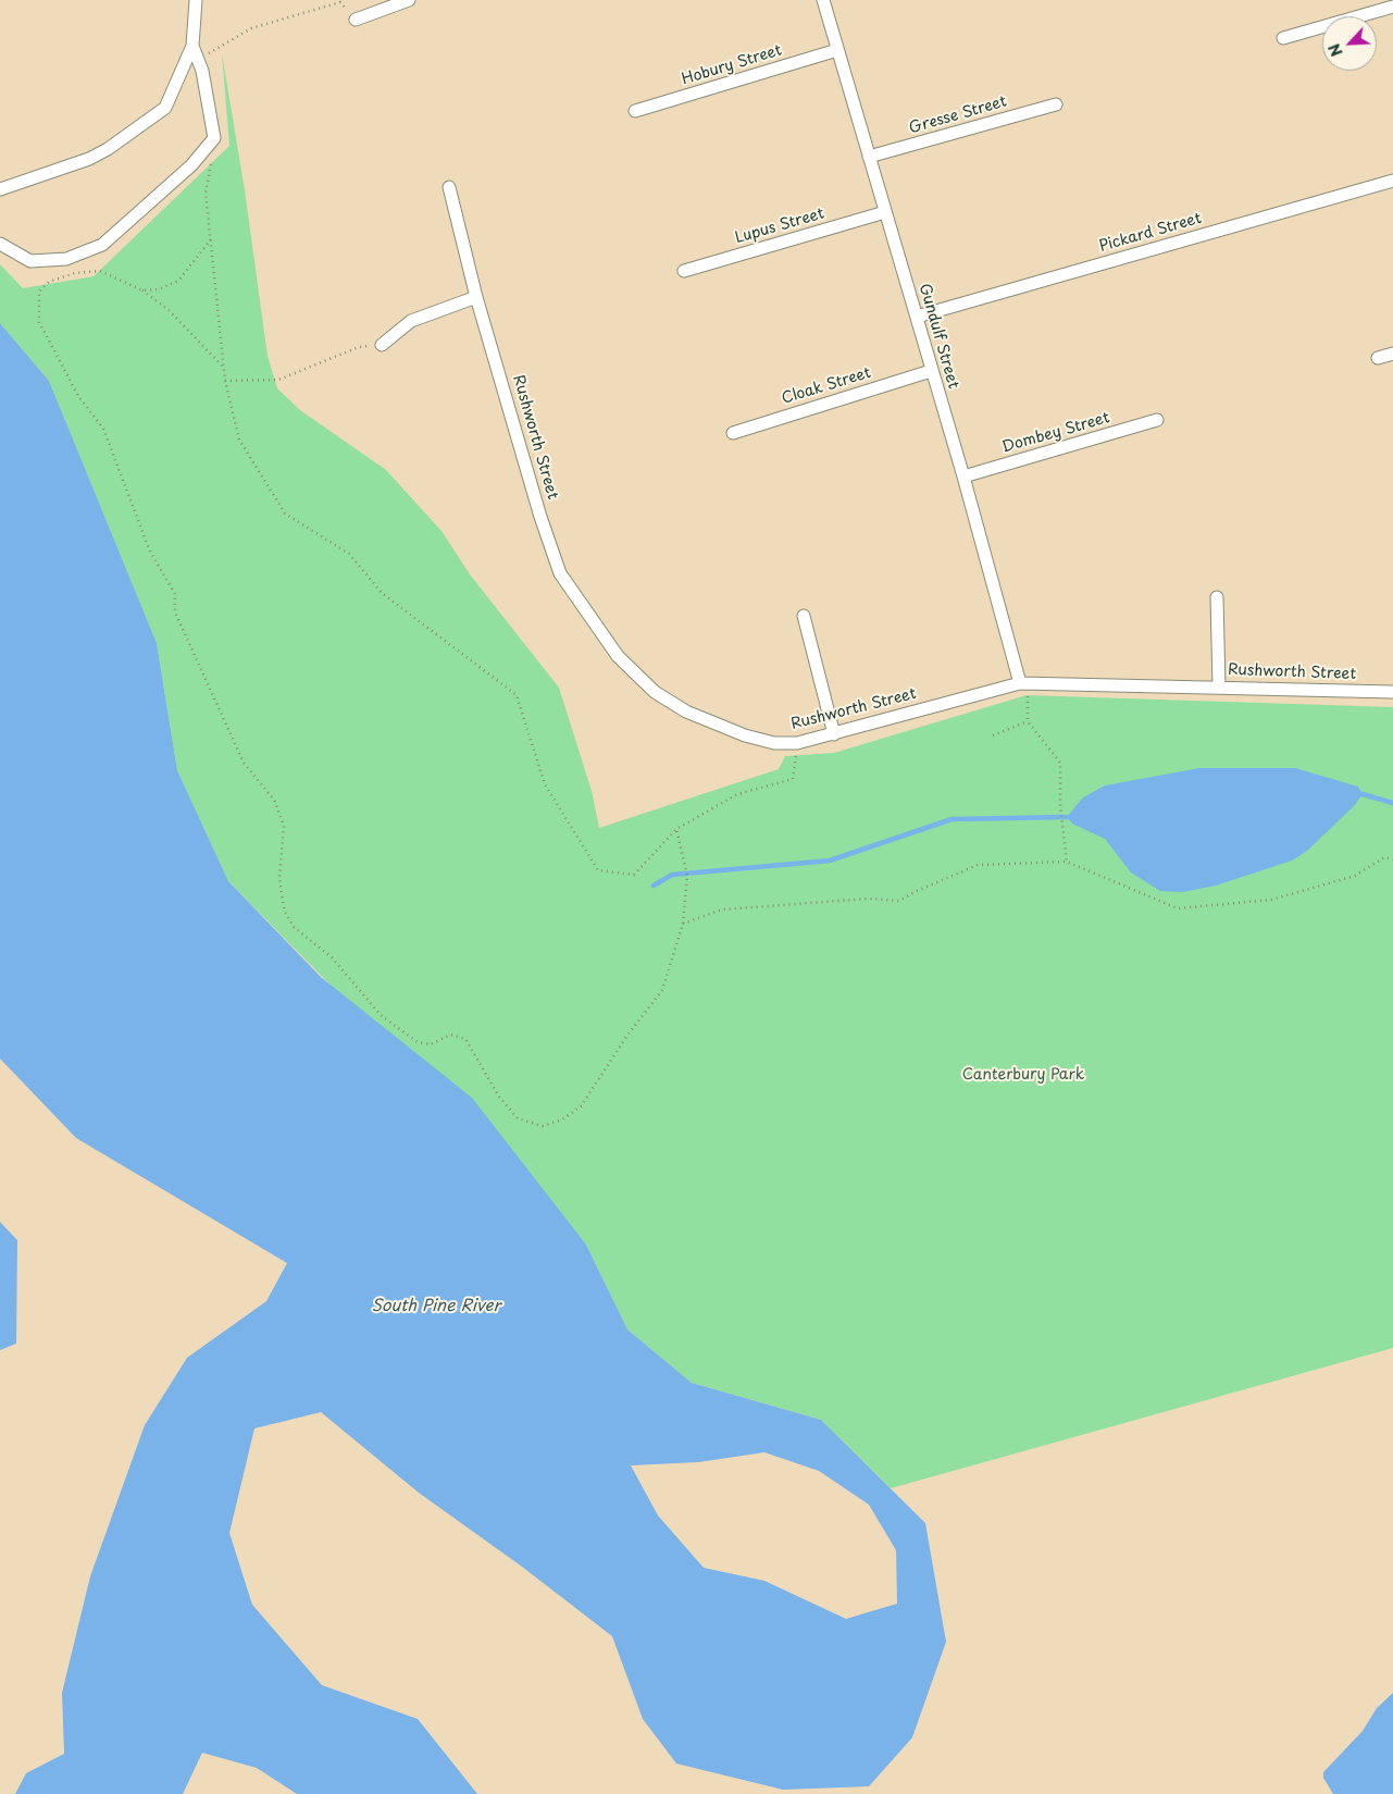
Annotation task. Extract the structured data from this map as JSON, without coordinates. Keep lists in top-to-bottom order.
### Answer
{
  "streets": {
    "street": [
      "Hobury Street",
      "Gresse Street",
      "Lupus Street",
      "Pickard Street",
      "Gundulf Street",
      "Cloak Street",
      "Dombey Street",
      "Rushworth Street"
    ]
  },
  "crossings": [
    ["Hobury Street", "Gundulf Street"],
    ["Gresse Street", "Gundulf Street"],
    ["Lupus Street", "Gundulf Street"],
    ["Pickard Street", "Gundulf Street"],
    ["Gundulf Street", "Cloak Street"],
    ["Gundulf Street", "Dombey Street"],
    ["Gundulf Street", "Rushworth Street"]
  ],
  "water": ["South Pine River"],
  "parks": ["Canterbury Park"],
  "north": "bottom left"
}
